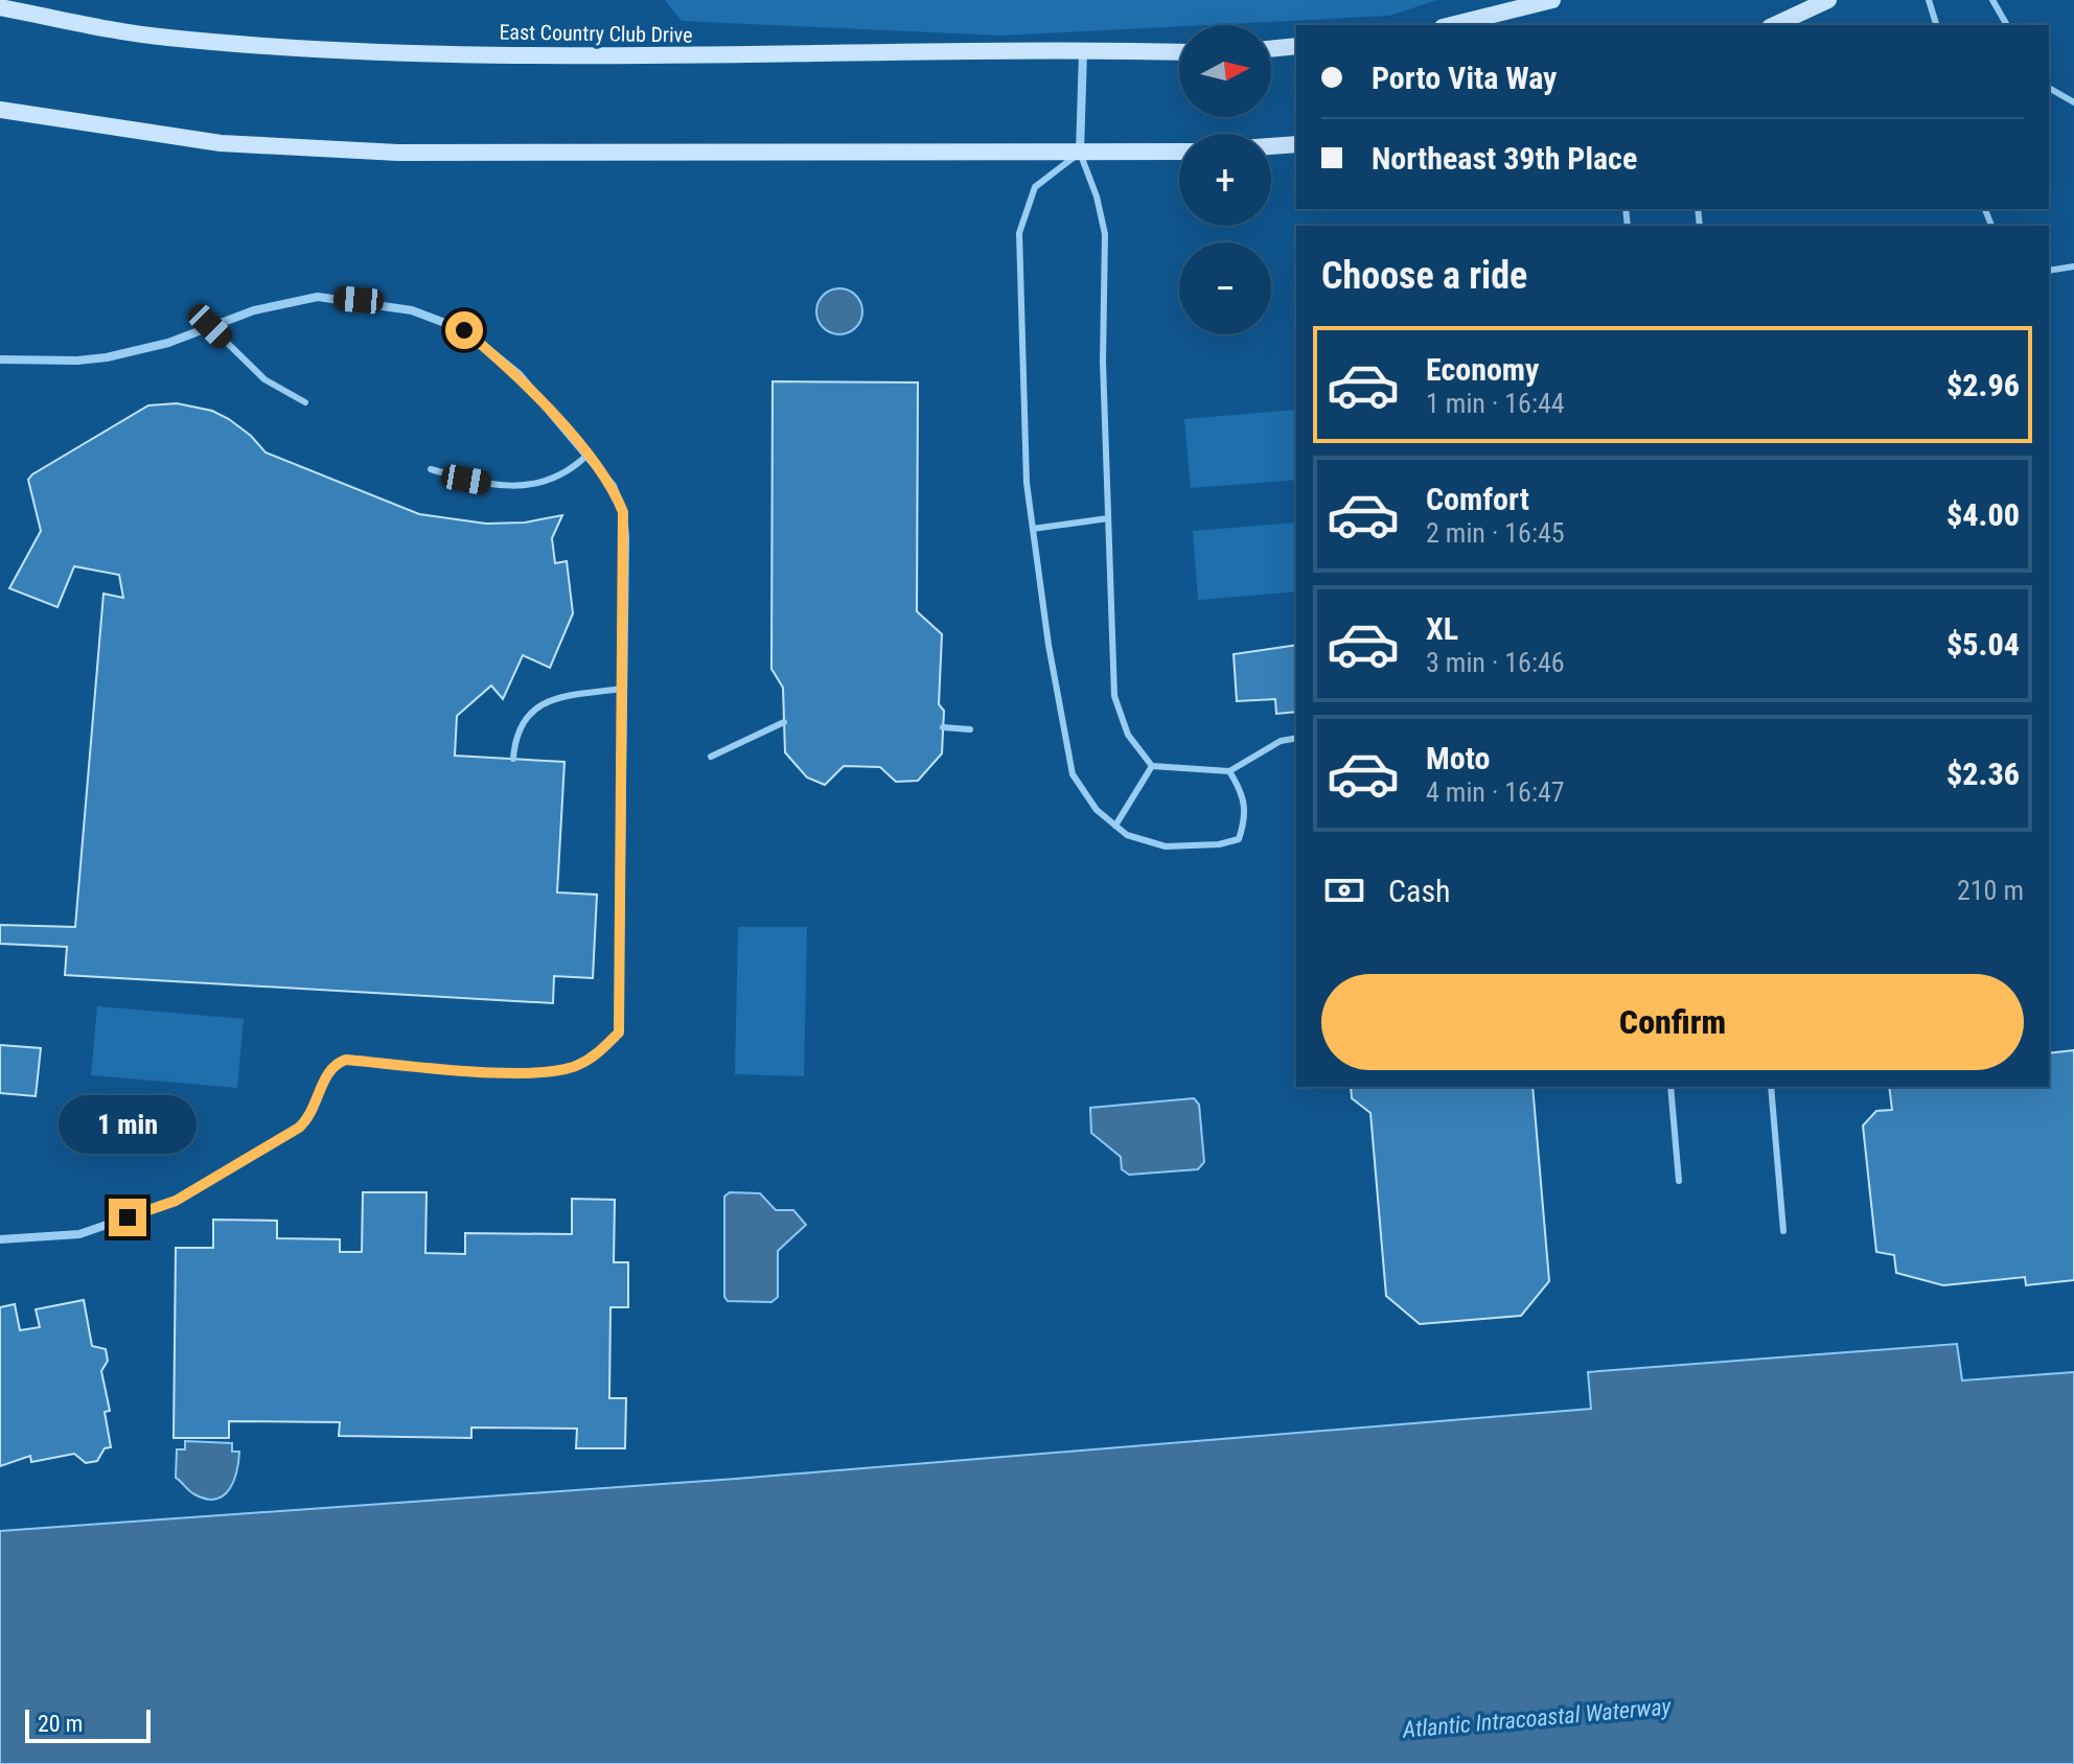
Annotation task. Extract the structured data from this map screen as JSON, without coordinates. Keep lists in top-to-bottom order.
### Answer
{
  "streets": {
    "street": ["East Country Club Drive"]
  },
  "water": ["Atlantic Intracoastal Waterway"],
  "scale_bar": "20 m",
  "north": "right",
  "page": {
    "map_buttons": ["+", "−"],
    "banner": ["Porto Vita Way", "Northeast 39th Place"],
    "heading": "Choose a ride",
    "list": [
      {
        "name": "Economy",
        "note": "1 min · 16:44",
        "value": "$2.96"
      },
      {
        "name": "Comfort",
        "note": "2 min · 16:45",
        "value": "$4.00"
      },
      {
        "name": "XL",
        "note": "3 min · 16:46",
        "value": "$5.04"
      },
      {
        "name": "Moto",
        "note": "4 min · 16:47",
        "value": "$2.36"
      }
    ],
    "pay": ["Cash", "210 m"],
    "buttons": "Confirm",
    "bubble": "1 min",
    "scale": "20 m"
  }
}
